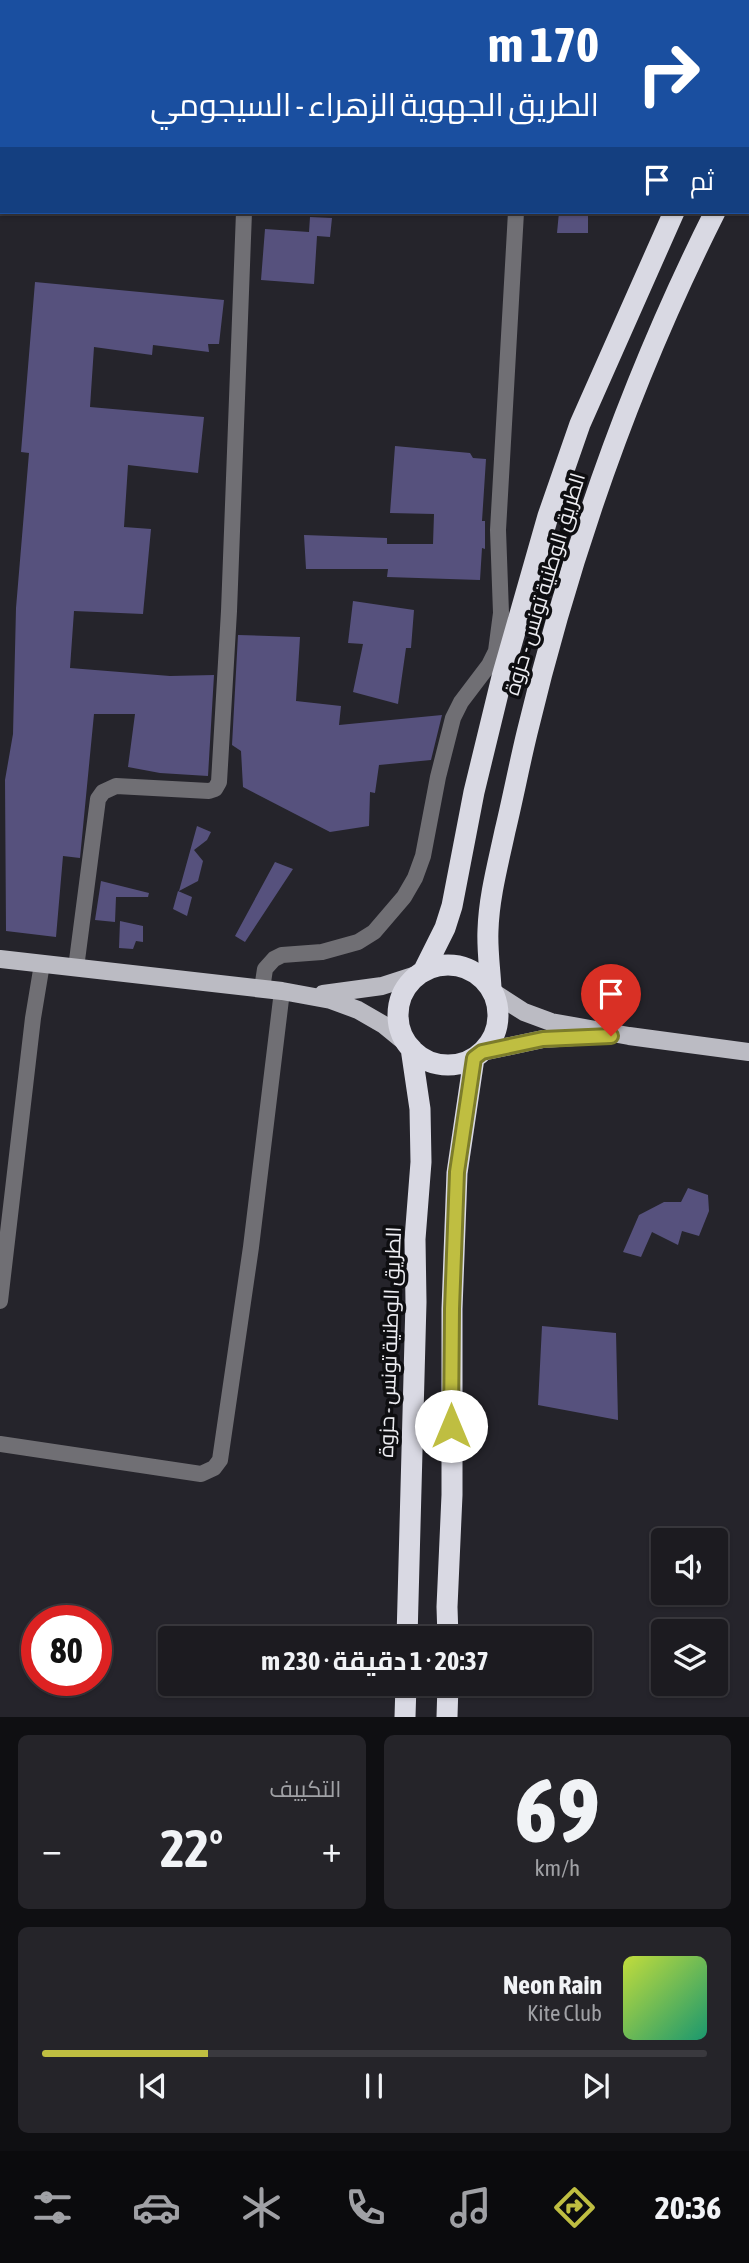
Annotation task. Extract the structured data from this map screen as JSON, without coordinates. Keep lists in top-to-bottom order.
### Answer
{
  "streets": {
    "highway": ["الطريق الوطنية تونس - حزوة"]
  },
  "page": {
    "turn": ["170 m", "الطريق الجهوية الزهراء - السيجومي"],
    "then": "ثم",
    "limit": "80",
    "trip": "20:37 · 1 دقيقة · 230 m",
    "tile": [
      ["69", "km/h"],
      "التكييف"
    ],
    "heat": ["−", "22°", "+"],
    "song": ["Neon Rain", "Kite Club"],
    "tabs": "20:36"
  }
}
